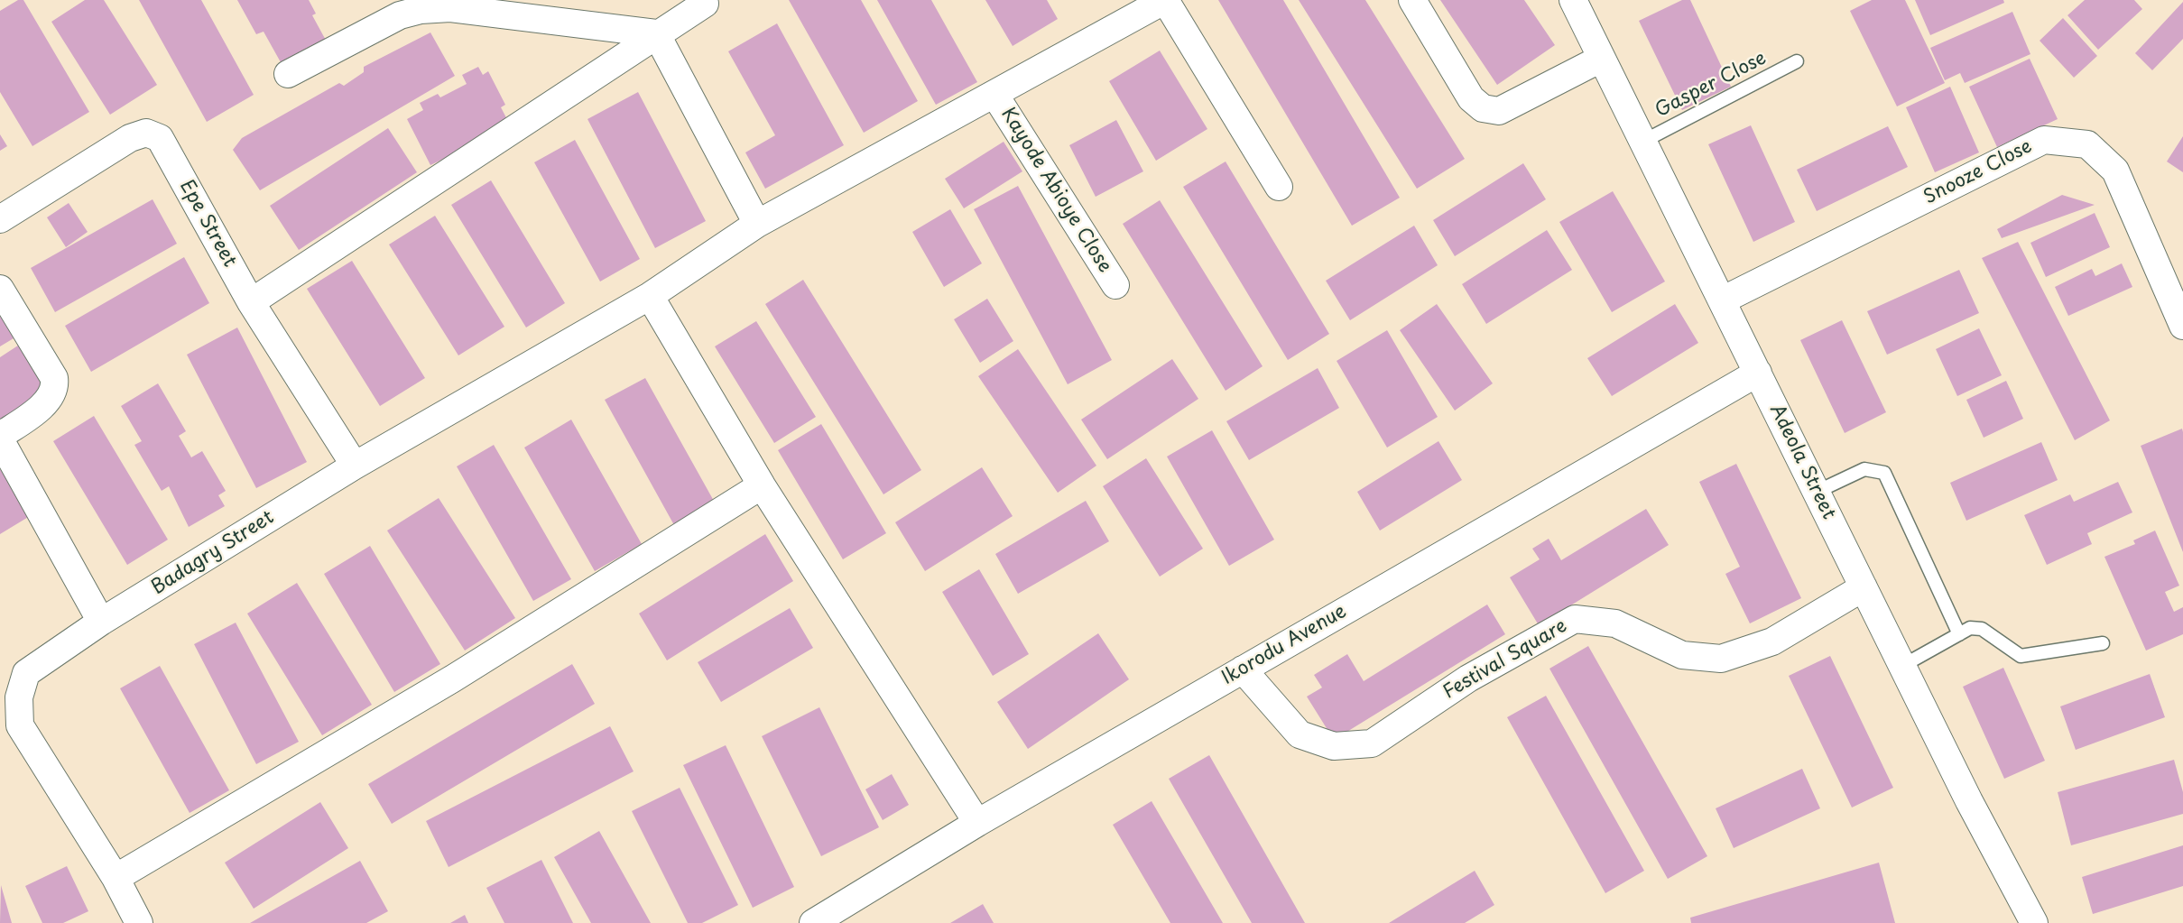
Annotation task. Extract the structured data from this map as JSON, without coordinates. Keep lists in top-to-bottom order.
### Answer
{
  "streets": {
    "street": [
      "Snooze Close",
      "Kayode Abioye Close",
      "Epe Street",
      "Adeola Street",
      "Badagry Street",
      "Ikorodu Avenue",
      "Festival Square"
    ],
    "lane": ["Gasper Close"]
  },
  "crossings": [
    ["Gasper Close", "Adeola Street"],
    ["Snooze Close", "Adeola Street"],
    ["Kayode Abioye Close", "Badagry Street"],
    ["Epe Street", "Badagry Street"],
    ["Adeola Street", "Ikorodu Avenue"],
    ["Adeola Street", "Festival Square"],
    ["Ikorodu Avenue", "Festival Square"]
  ]
}
